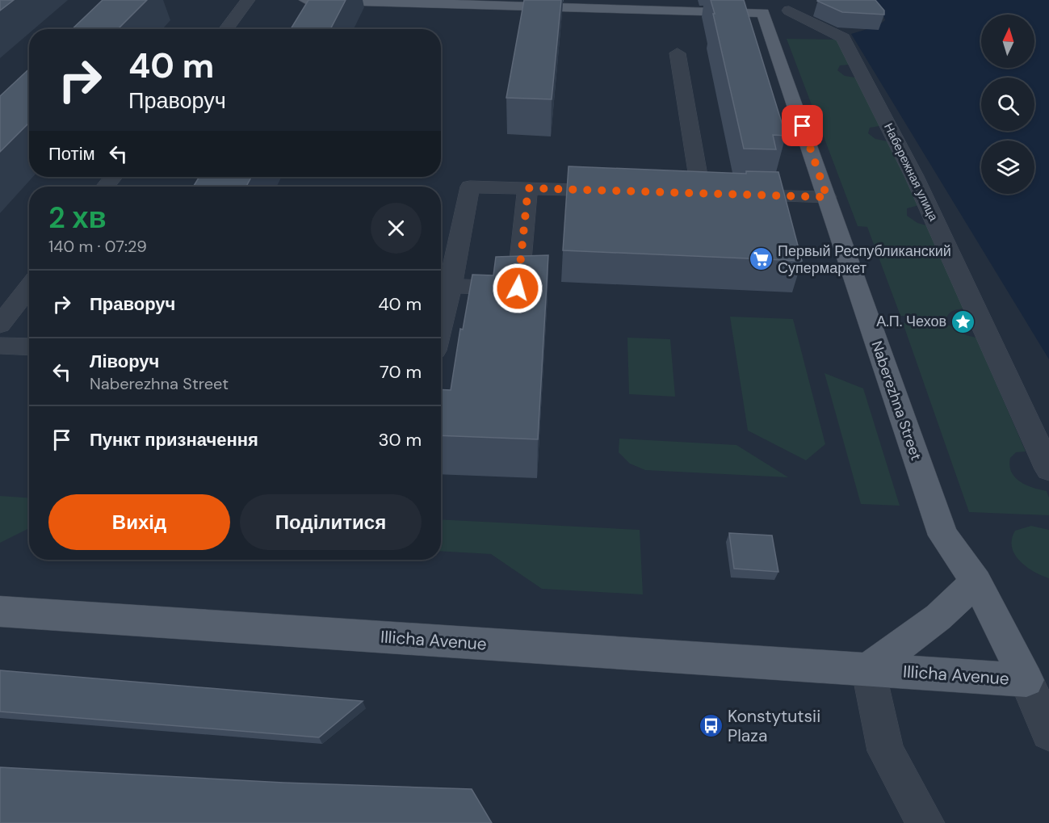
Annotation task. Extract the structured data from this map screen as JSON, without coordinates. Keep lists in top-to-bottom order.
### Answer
{
  "streets": {
    "main road": ["Naberezhna Street", "Illicha Avenue"],
    "street": ["Набережная улица"]
  },
  "crossings": [
    ["Naberezhna Street", "Illicha Avenue"]
  ],
  "places": {
    "supermarket": ["Первый Республиканский Супермаркет"],
    "place": ["А.П. Чехов"],
    "bus stop": ["Konstytutsii Plaza"]
  },
  "north": "top",
  "page": {
    "turn": ["40 m", "Праворуч"],
    "then": "Потім",
    "heading": ["2 хв", "140 m · 07:29"],
    "list": [
      {
        "name": "Праворуч",
        "value": "40 m"
      },
      {
        "name": "Ліворуч",
        "note": "Naberezhna Street",
        "value": "70 m"
      },
      {
        "name": "Пункт призначення",
        "value": "30 m"
      }
    ],
    "buttons": ["Вихід", "Поділитися"]
  }
}
